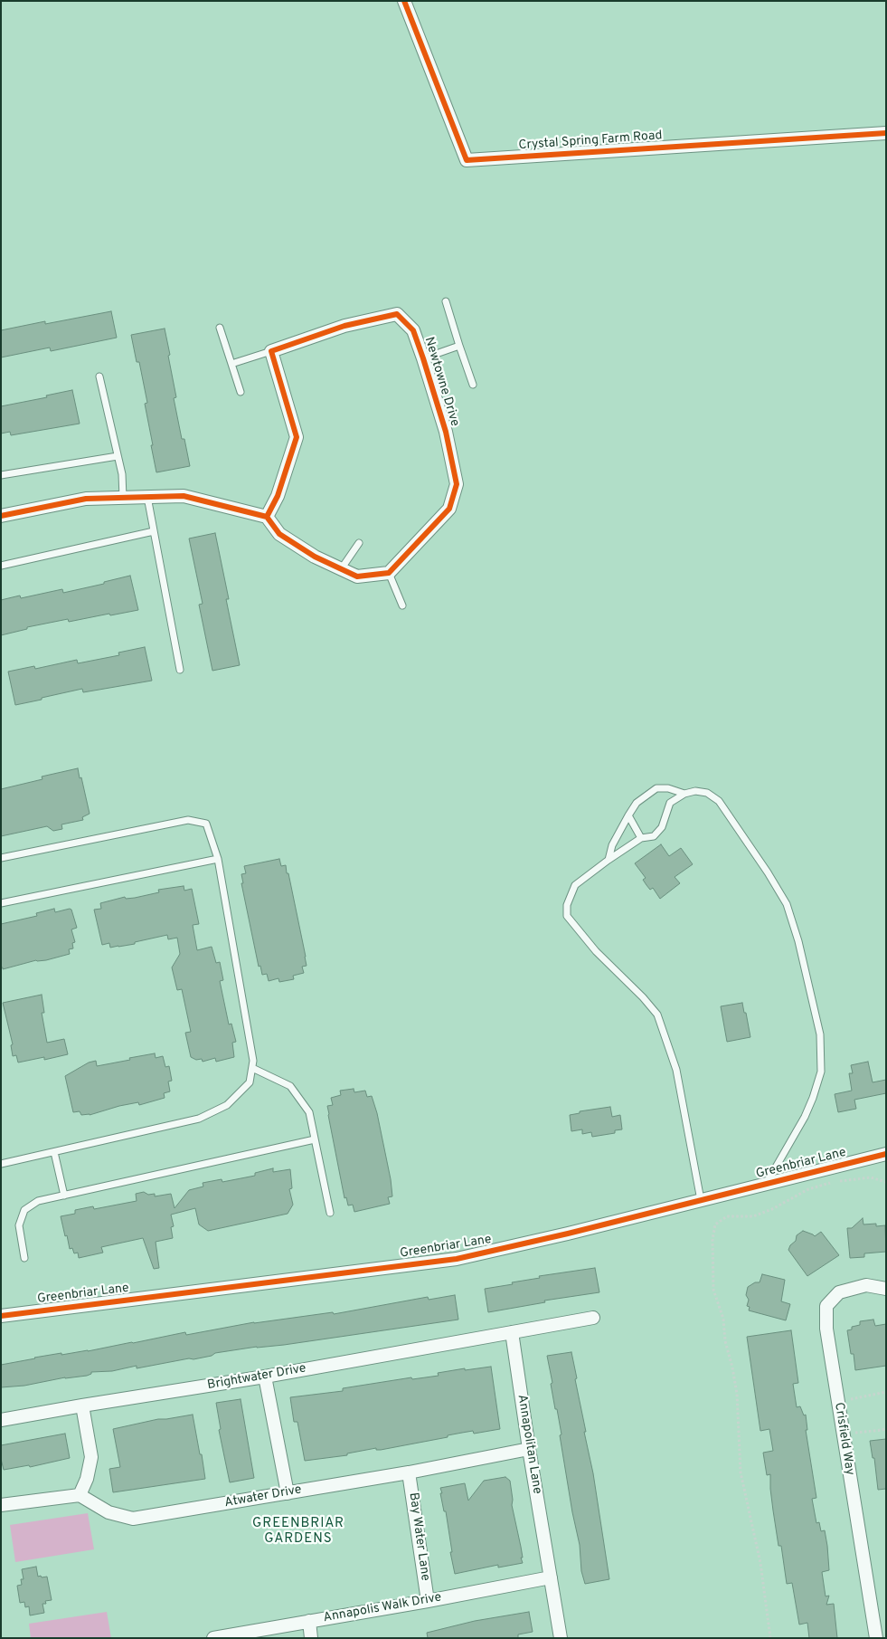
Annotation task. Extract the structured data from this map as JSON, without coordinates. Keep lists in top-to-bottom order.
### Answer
{
  "streets": {
    "street": [
      "Crystal Spring Farm Road",
      "Newtowne Drive",
      "Greenbriar Lane",
      "Brightwater Drive",
      "Crisfield Way",
      "Annapolitan Lane",
      "Atwater Drive",
      "Bay Water Lane",
      "Annapolis Walk Drive"
    ]
  },
  "crossings": [
    ["Brightwater Drive", "Annapolitan Lane"],
    ["Annapolitan Lane", "Atwater Drive"],
    ["Annapolitan Lane", "Annapolis Walk Drive"],
    ["Atwater Drive", "Bay Water Lane"],
    ["Bay Water Lane", "Annapolis Walk Drive"]
  ],
  "districts": ["GREENBRIAR GARDENS"]
}
